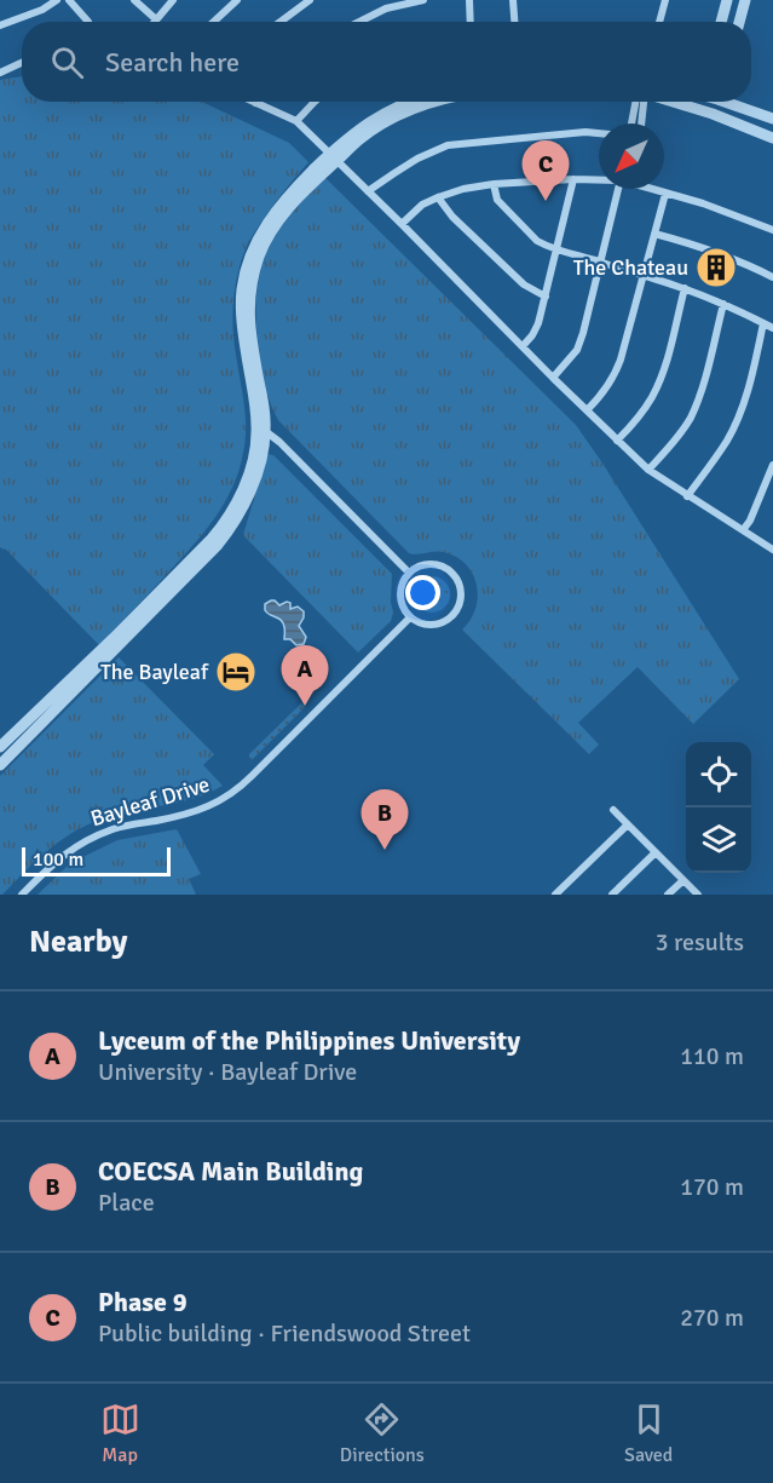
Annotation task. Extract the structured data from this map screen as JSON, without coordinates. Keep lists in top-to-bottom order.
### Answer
{
  "streets": {
    "street": ["Bayleaf Drive"]
  },
  "places": {
    "building": ["The Chateau"],
    "hotel": ["The Bayleaf"]
  },
  "scale_bar": "100 m",
  "north": "bottom left",
  "page": {
    "search": "Search here",
    "pins": ["C", "A", "B"],
    "scale": "100 m",
    "heading": ["Nearby", "3 results"],
    "list": [
      {
        "mark": "A",
        "name": "Lyceum of the Philippines University",
        "note": "University · Bayleaf Drive",
        "value": "110 m"
      },
      {
        "mark": "B",
        "name": "COECSA Main Building",
        "note": "Place",
        "value": "170 m"
      },
      {
        "mark": "C",
        "name": "Phase 9",
        "note": "Public building · Friendswood Street",
        "value": "270 m"
      }
    ],
    "nav": ["Map", "Directions", "Saved"]
  }
}
